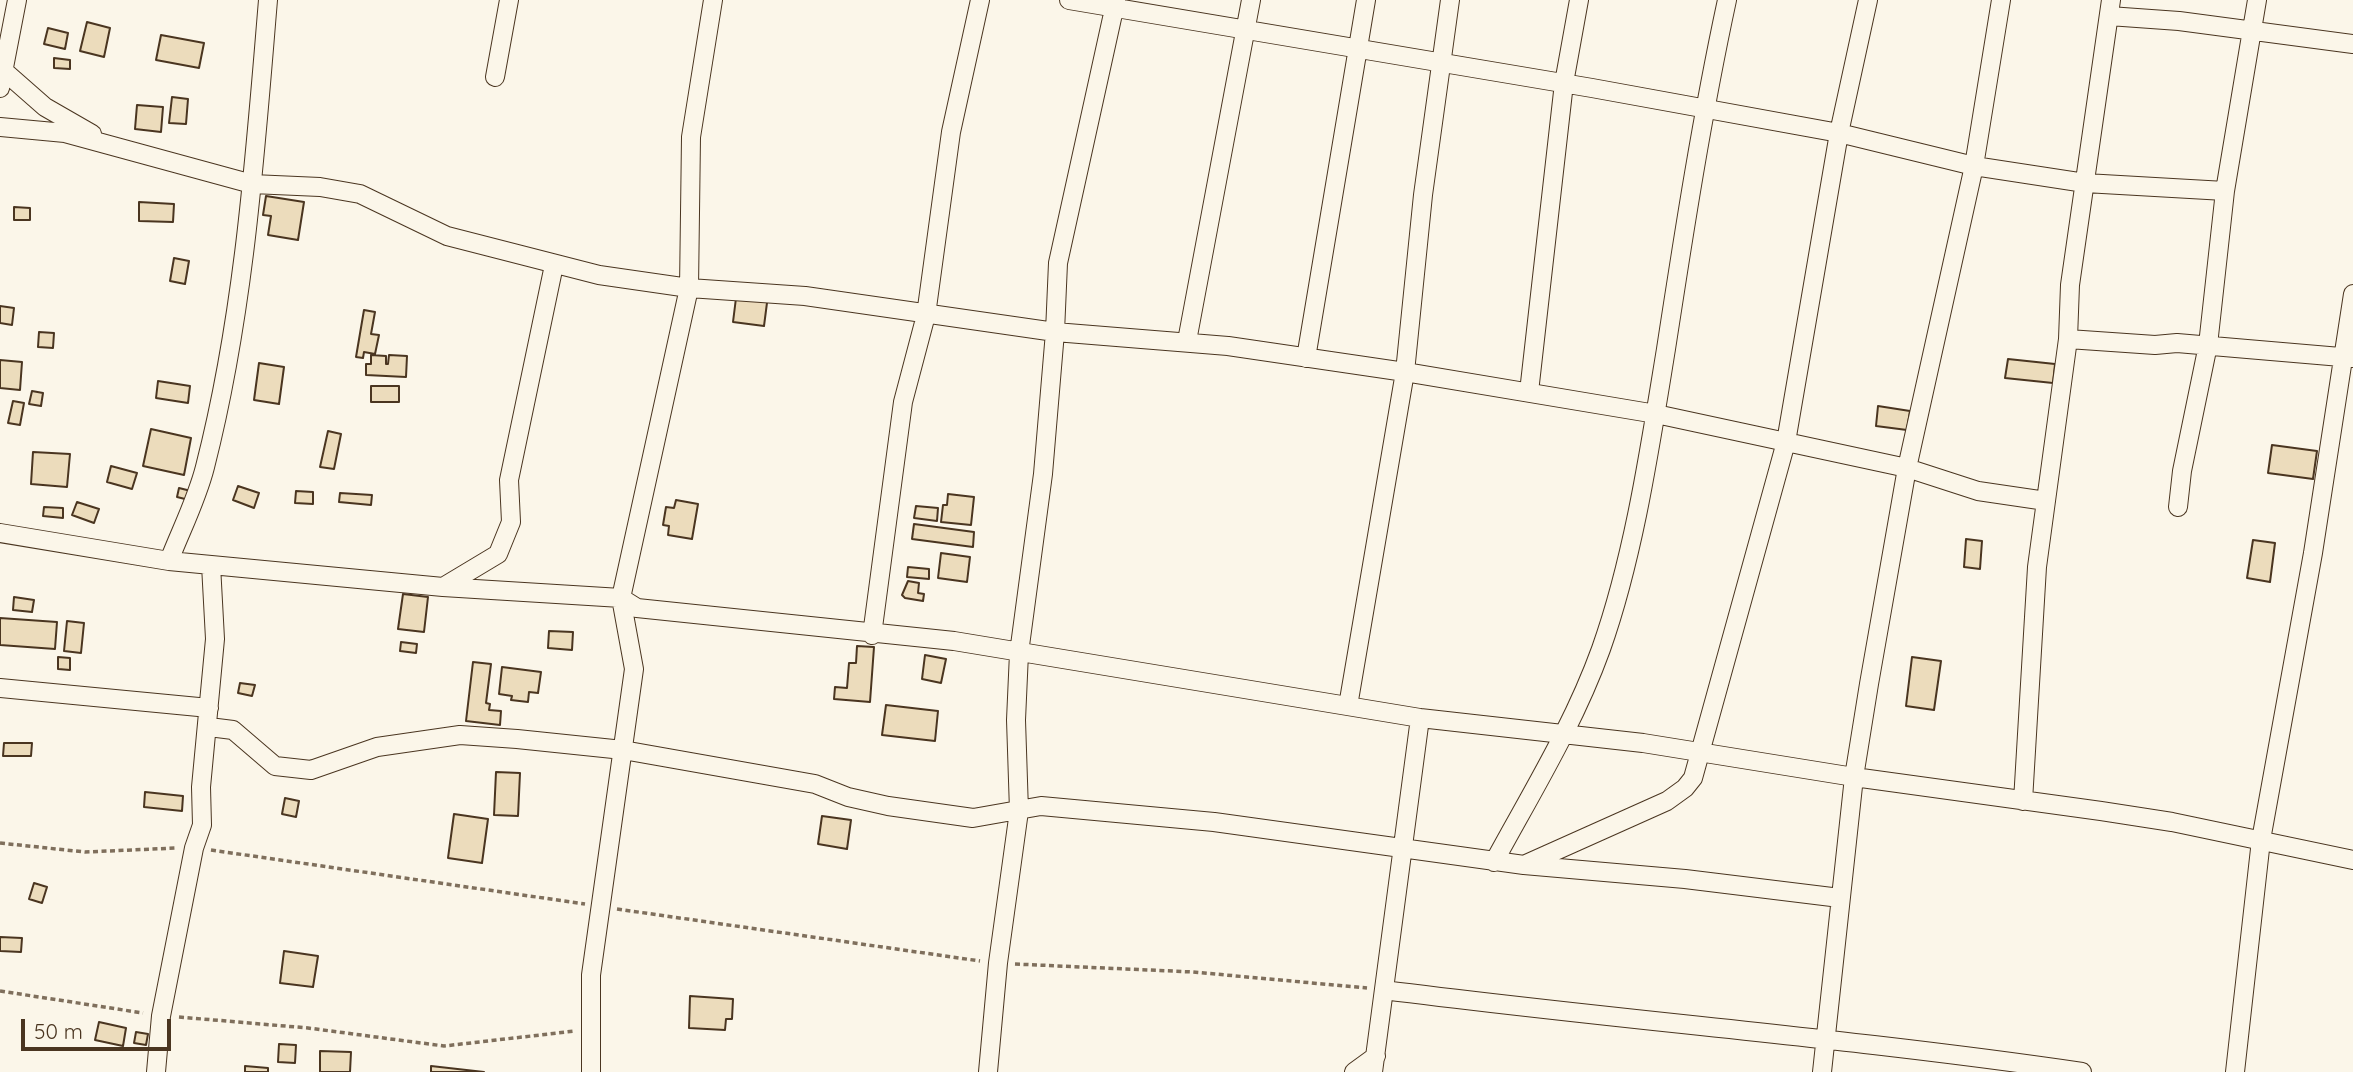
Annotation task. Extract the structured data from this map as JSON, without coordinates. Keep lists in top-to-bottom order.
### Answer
{
  "scale_bar": "50 m"
}
